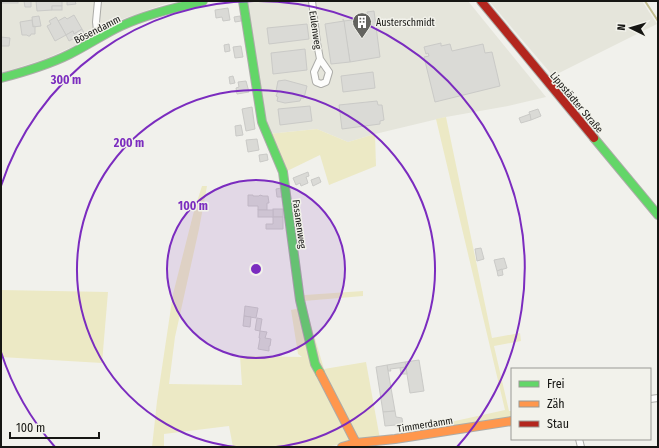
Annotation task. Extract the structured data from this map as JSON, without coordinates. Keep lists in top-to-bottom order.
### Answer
{
  "streets": {
    "street": [
      "Bösendamm",
      "Eulenweg",
      "Lippstädter Straße",
      "Fasanenweg",
      "Timmerdamm"
    ]
  },
  "crossings": [
    ["Fasanenweg", "Timmerdamm"]
  ],
  "places": {
    "building": ["Austerschmidt"]
  },
  "legend": ["Frei", "Zäh", "Stau"],
  "scale_bar": "100 m",
  "north": "left",
  "rings": ["300 m", "200 m", "100 m"]
}
